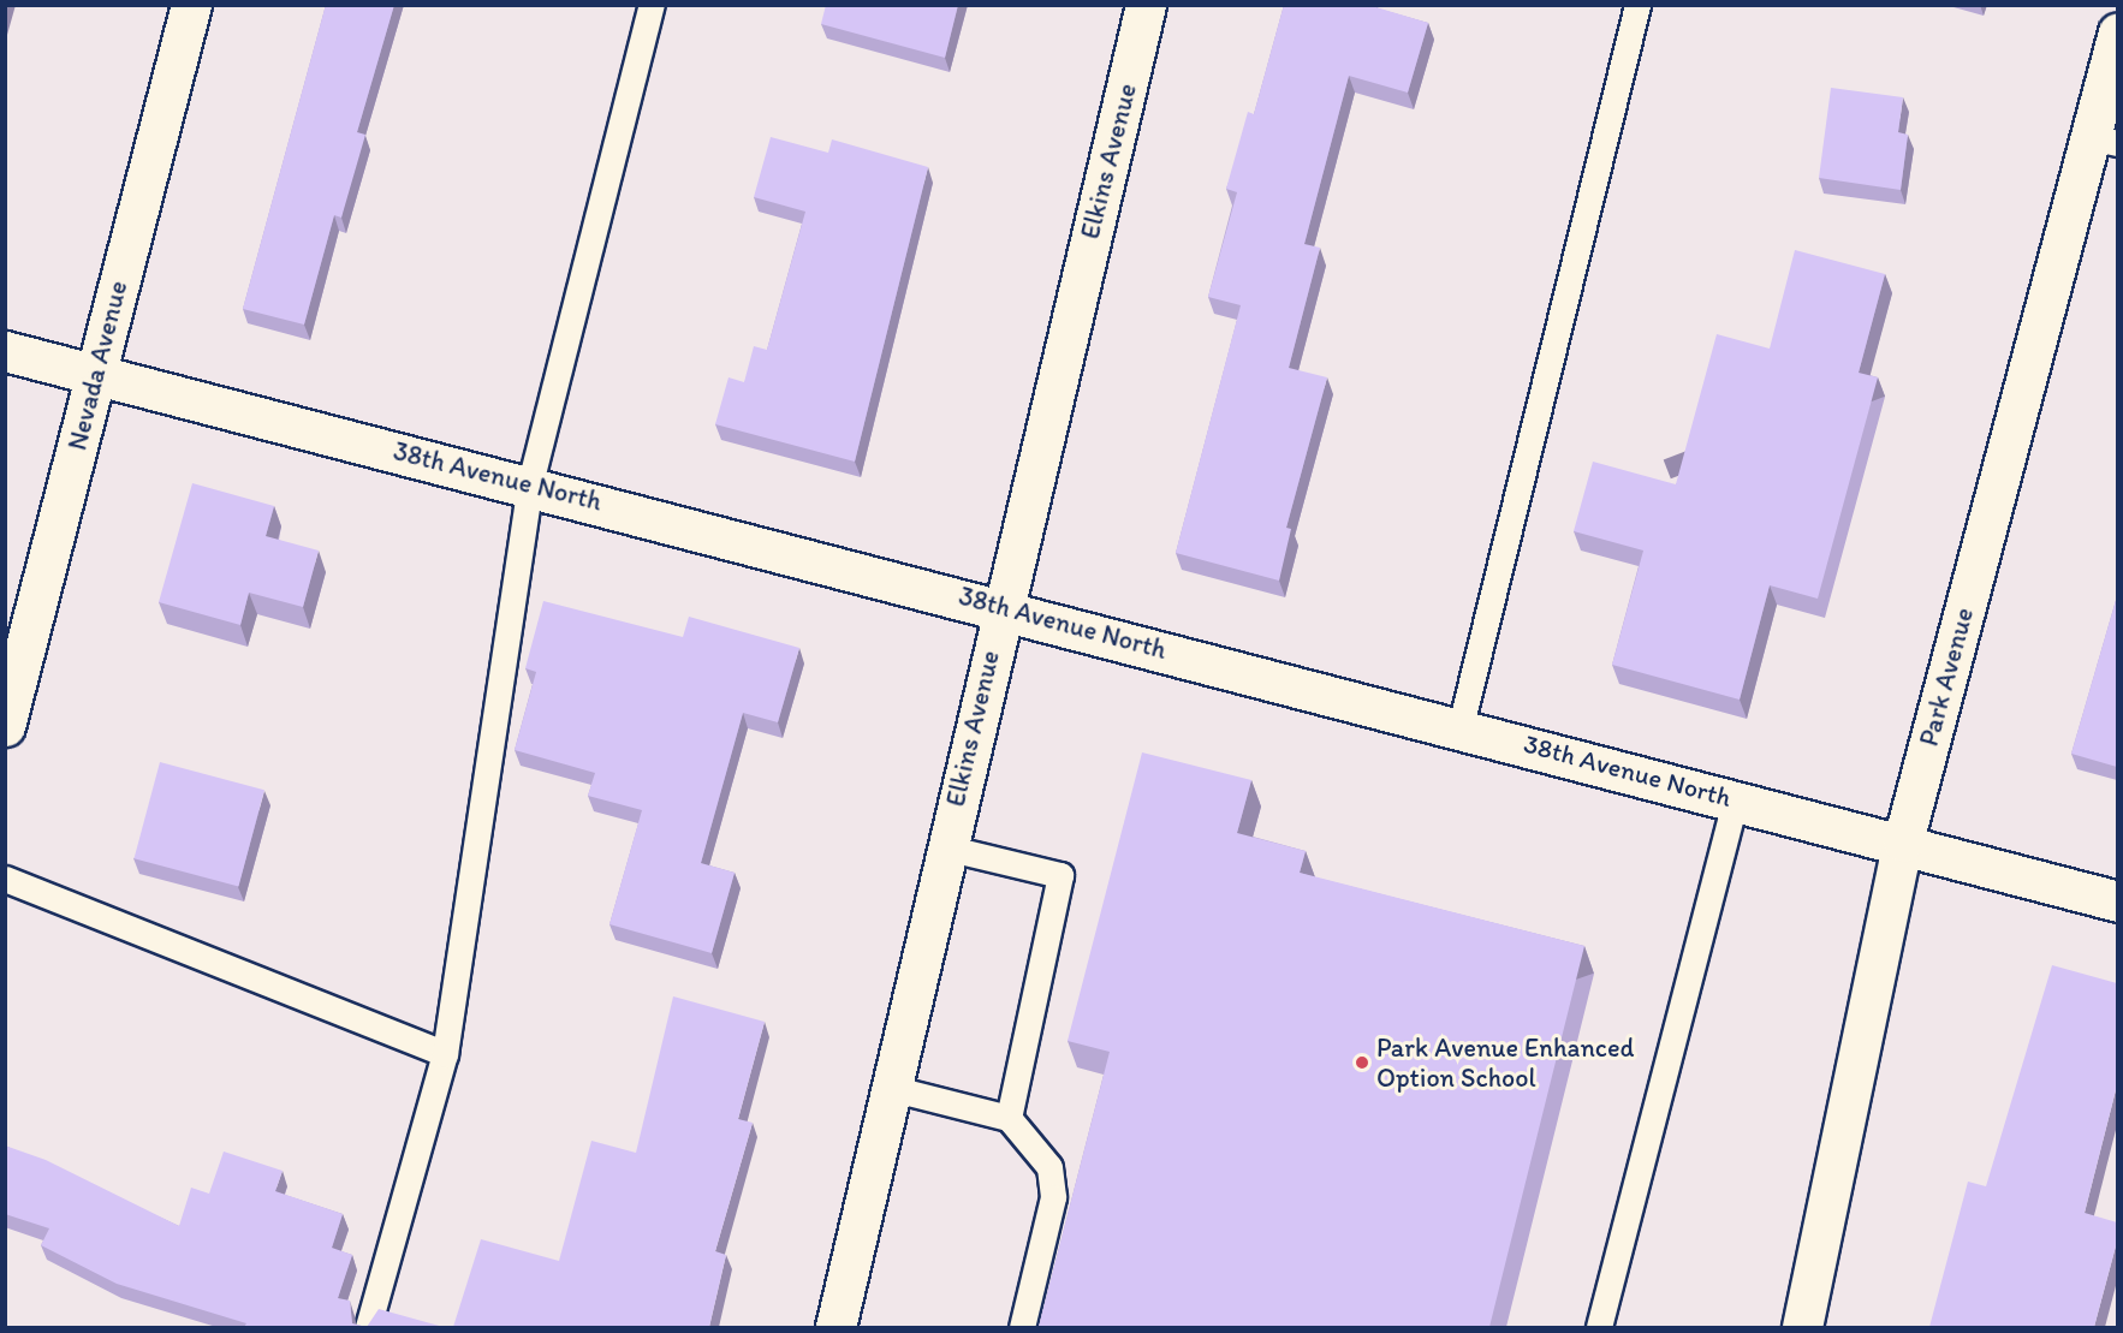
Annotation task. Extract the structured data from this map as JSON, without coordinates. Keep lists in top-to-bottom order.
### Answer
{
  "streets": {
    "street": [
      "Elkins Avenue",
      "Nevada Avenue",
      "38th Avenue North",
      "Park Avenue"
    ]
  },
  "crossings": [
    ["Elkins Avenue", "38th Avenue North"],
    ["Nevada Avenue", "38th Avenue North"],
    ["38th Avenue North", "Park Avenue"]
  ],
  "places": ["Park Avenue Enhanced Option School"]
}
